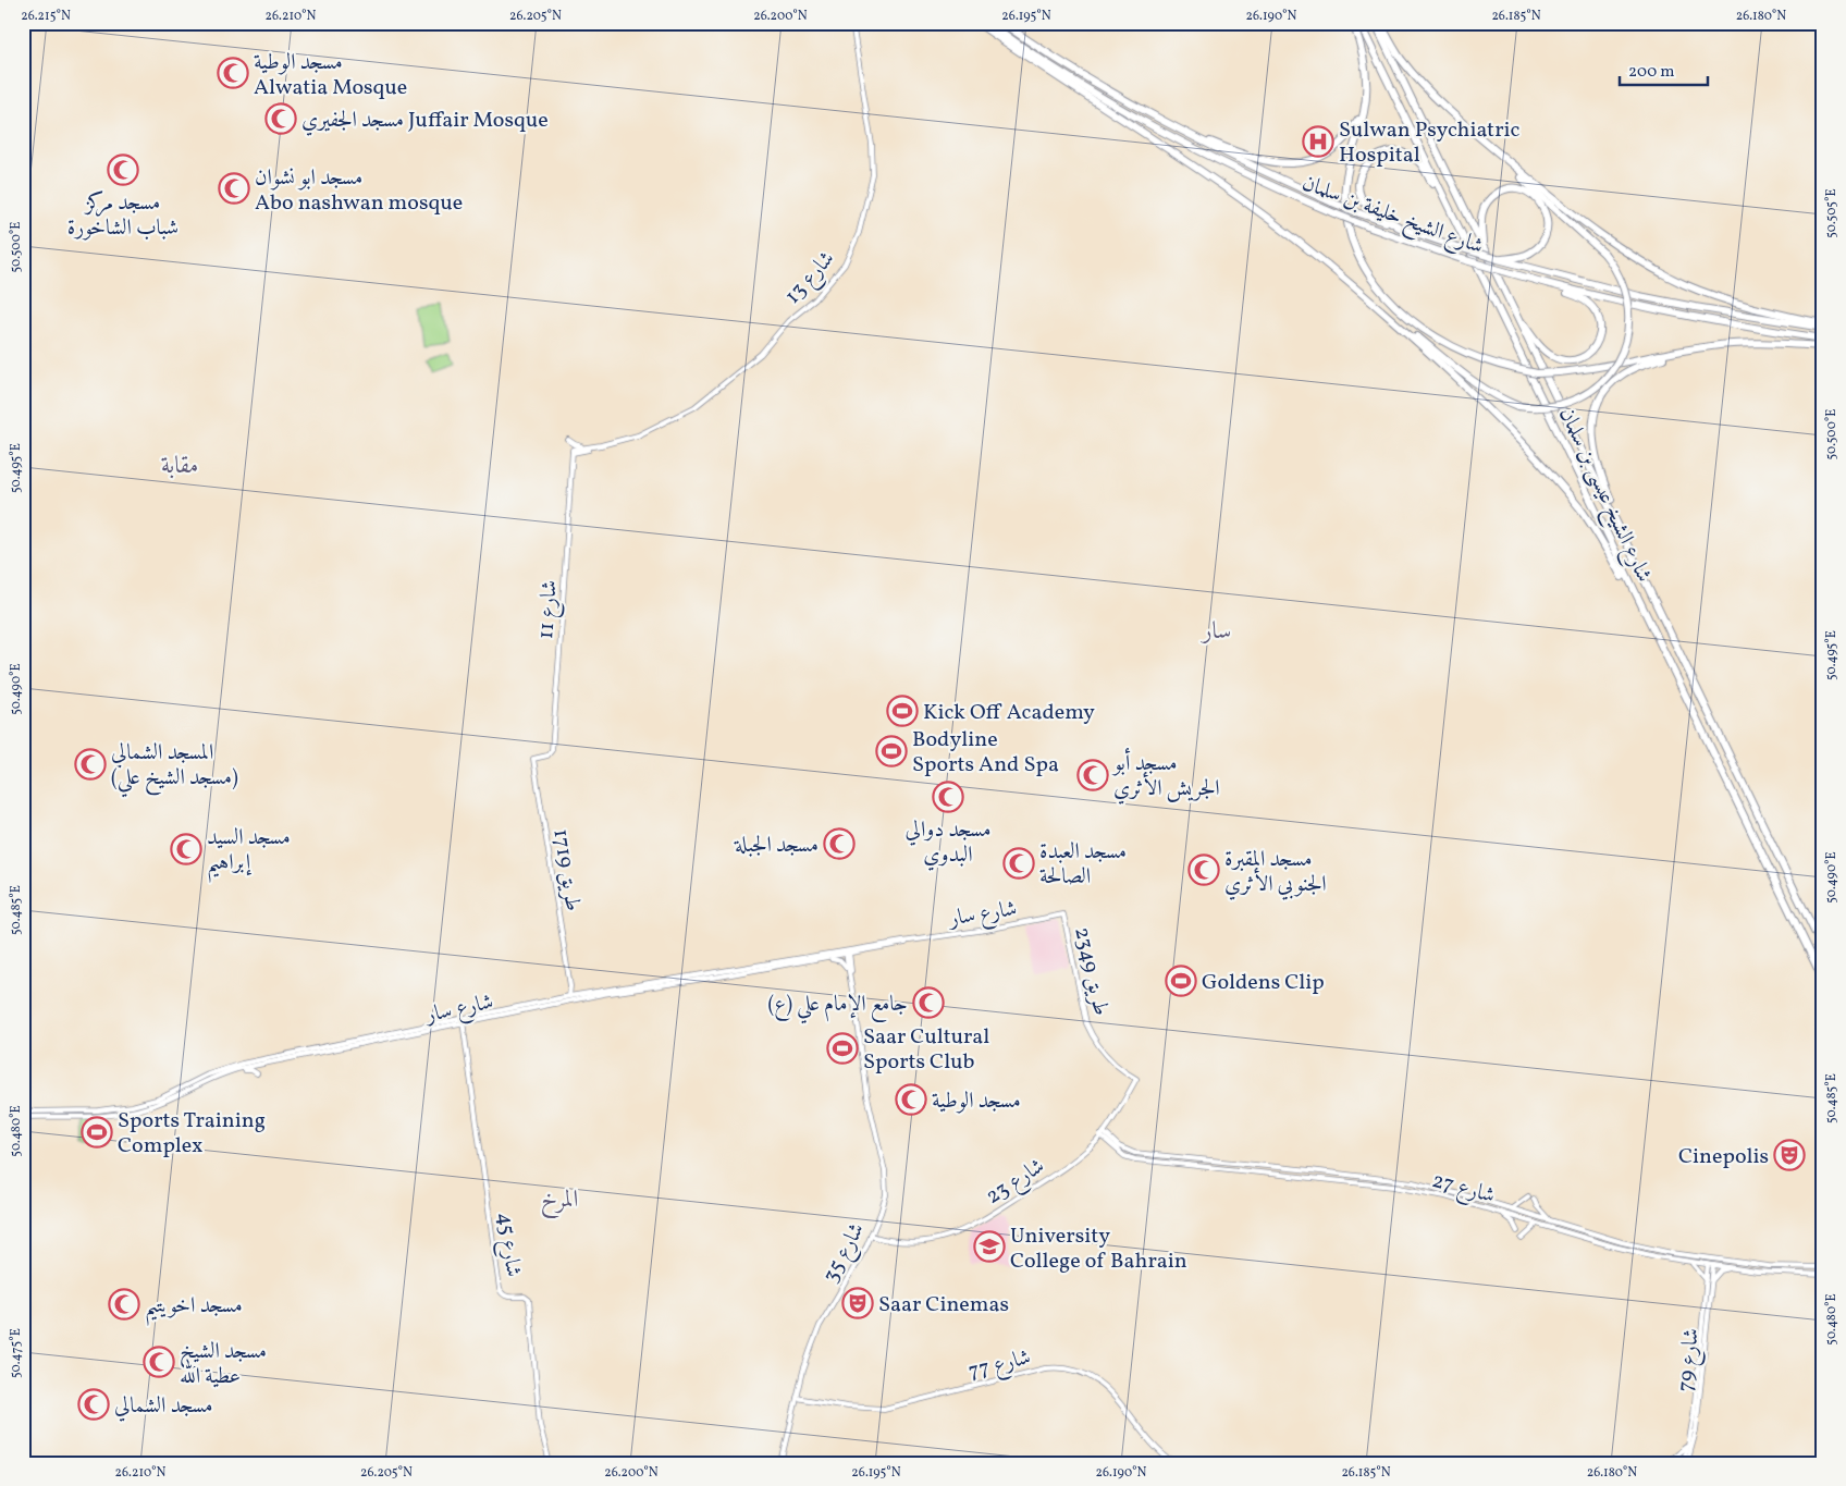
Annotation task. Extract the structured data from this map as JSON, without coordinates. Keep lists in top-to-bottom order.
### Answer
{
  "streets": {
    "highway": ["شارع الشيخ خليفة بن سلمان", "شارع الشيخ عيسى بن سلمان"],
    "street": [
      "شارع 13",
      "شارع 11",
      "طريق 1719",
      "شارع سار",
      "طريق 2349",
      "شارع 23",
      "شارع 27",
      "شارع 45",
      "شارع 35",
      "شارع 79",
      "شارع 77"
    ]
  },
  "crossings": [
    ["شارع 13", "شارع 11"],
    ["شارع 11", "طريق 1719"],
    ["طريق 1719", "شارع سار"],
    ["شارع سار", "طريق 2349"],
    ["شارع سار", "شارع 45"],
    ["شارع سار", "شارع 35"],
    ["طريق 2349", "شارع 23"],
    ["شارع 23", "شارع 27"],
    ["شارع 23", "شارع 35"],
    ["شارع 27", "شارع 79"],
    ["شارع 35", "شارع 77"]
  ],
  "districts": ["مقابة", "سار", "المرخ"],
  "places": {
    "mosque": [
      "مسجد الوطية Alwatia Mosque",
      "مسجد الجفيري Juffair Mosque",
      "مسجد مركز شباب الشاخورة",
      "مسجد ابو نشوان Abo nashwan mosque",
      "المسجد الشمالي (مسجد الشيخ علي)",
      "مسجد أبو الجريش الأثري",
      "مسجد دوالي البدوي",
      "مسجد الجبلة",
      "مسجد السيد إبراهيم",
      "مسجد العبدة الصالحة",
      "مسجد المقبرة الجنوبي الأثري",
      "جامع الإمام علي (ع)",
      "مسجد الوطية",
      "مسجد اخويتيم",
      "مسجد الشيخ عطية الله",
      "مسجد الشمالي"
    ],
    "hospital": ["Sulwan Psychiatric Hospital"],
    "sports": [
      "Kick Off Academy",
      "Bodyline Sports And Spa",
      "Goldens Clip",
      "Saar Cultural Sports Club",
      "Sports Training Complex"
    ],
    "theatre": ["Cinepolis", "Saar Cinemas"],
    "school or university": ["University College of Bahrain"]
  },
  "scale_bar": "200 m",
  "coordinates": [
    "26.215°N",
    "26.210°N",
    "26.205°N",
    "26.200°N",
    "26.195°N",
    "26.190°N",
    "26.185°N",
    "26.180°N",
    "50.505°E",
    "50.500°E",
    "50.495°E",
    "50.490°E",
    "50.485°E",
    "50.480°E",
    "50.475°E"
  ]
}
